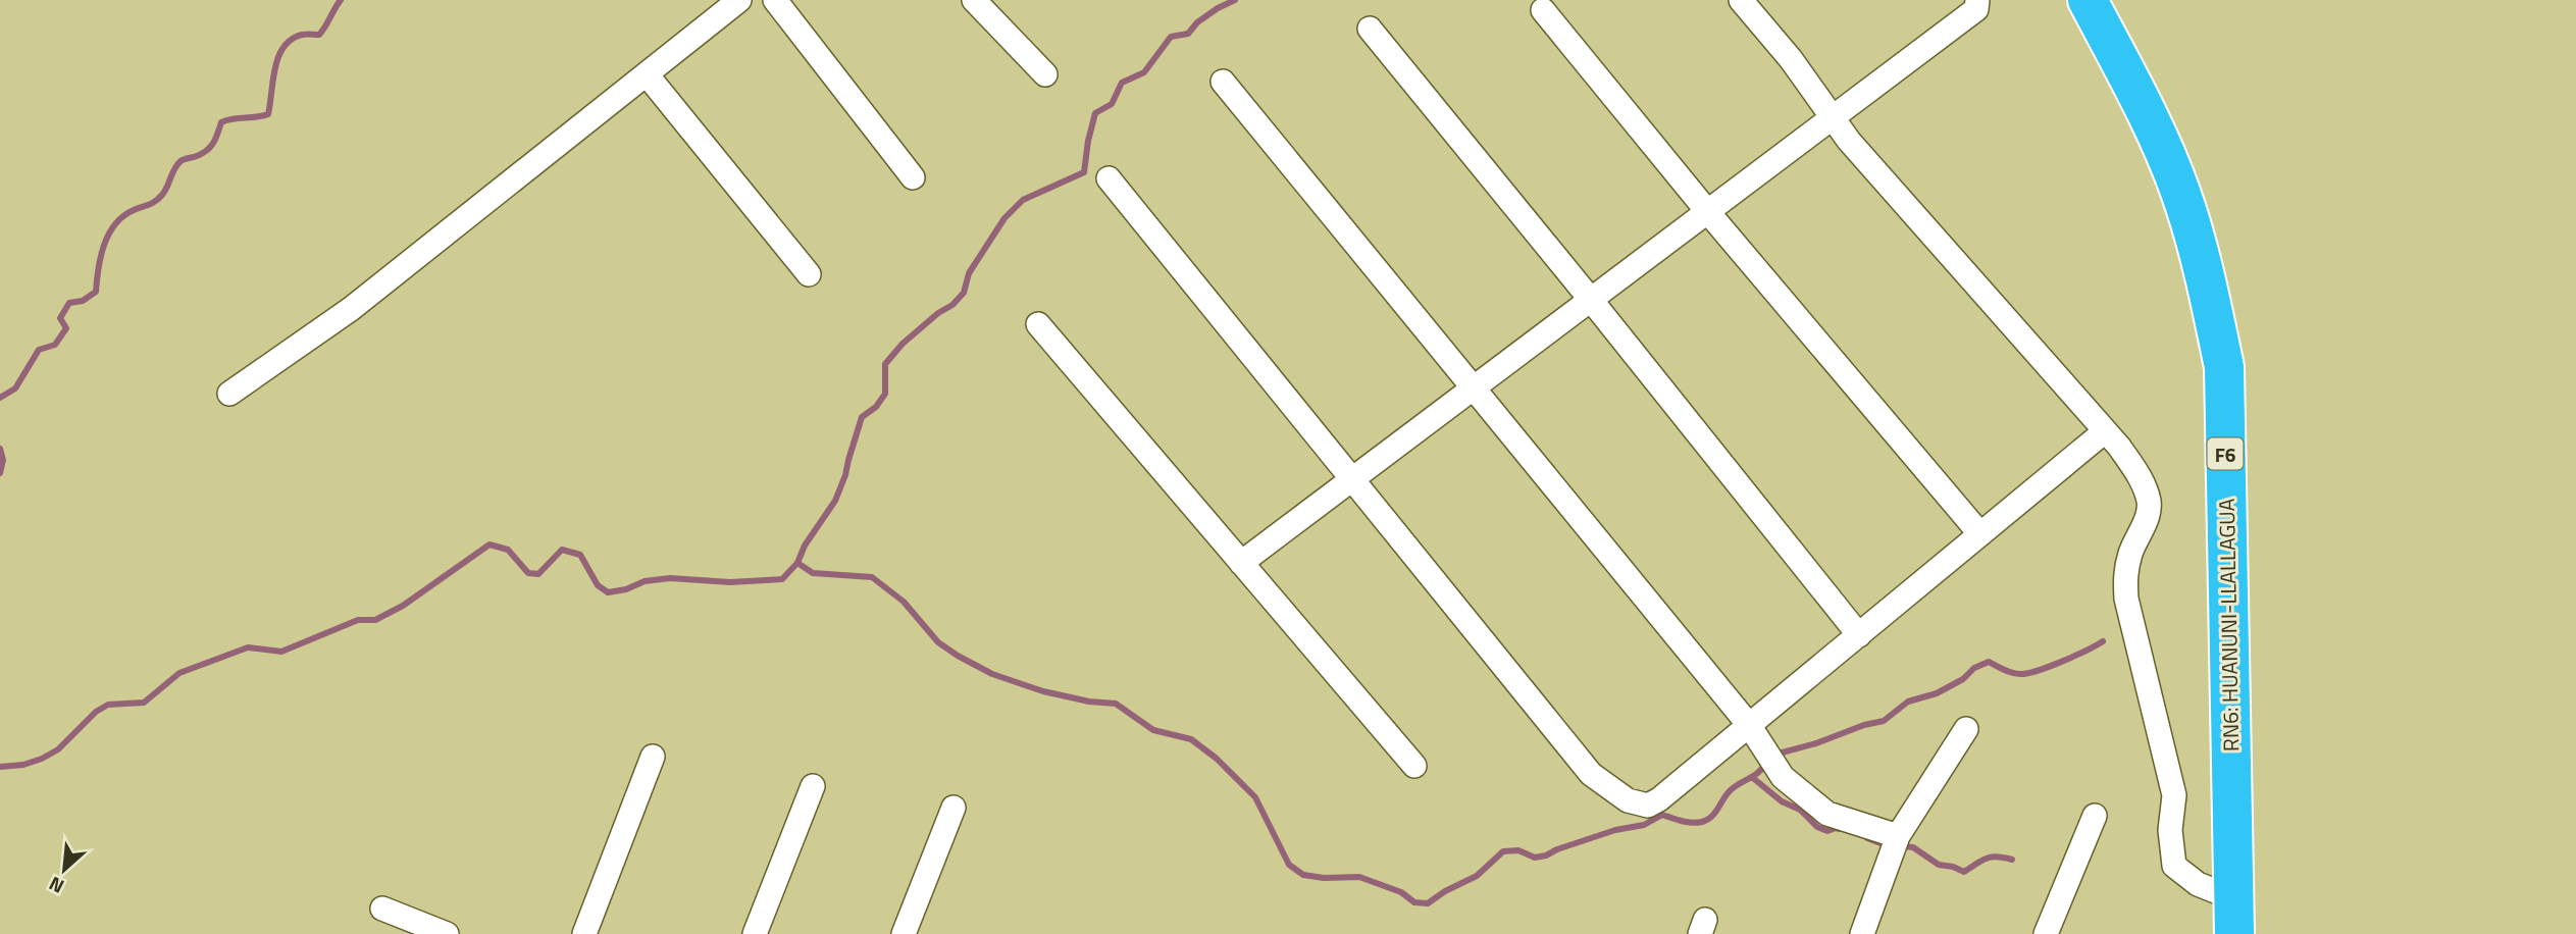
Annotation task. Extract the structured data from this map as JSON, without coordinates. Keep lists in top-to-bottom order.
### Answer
{
  "streets": {
    "highway": ["F6", "RN6: HUANUNI-LLALLAGUA"]
  },
  "north": "bottom left"
}
